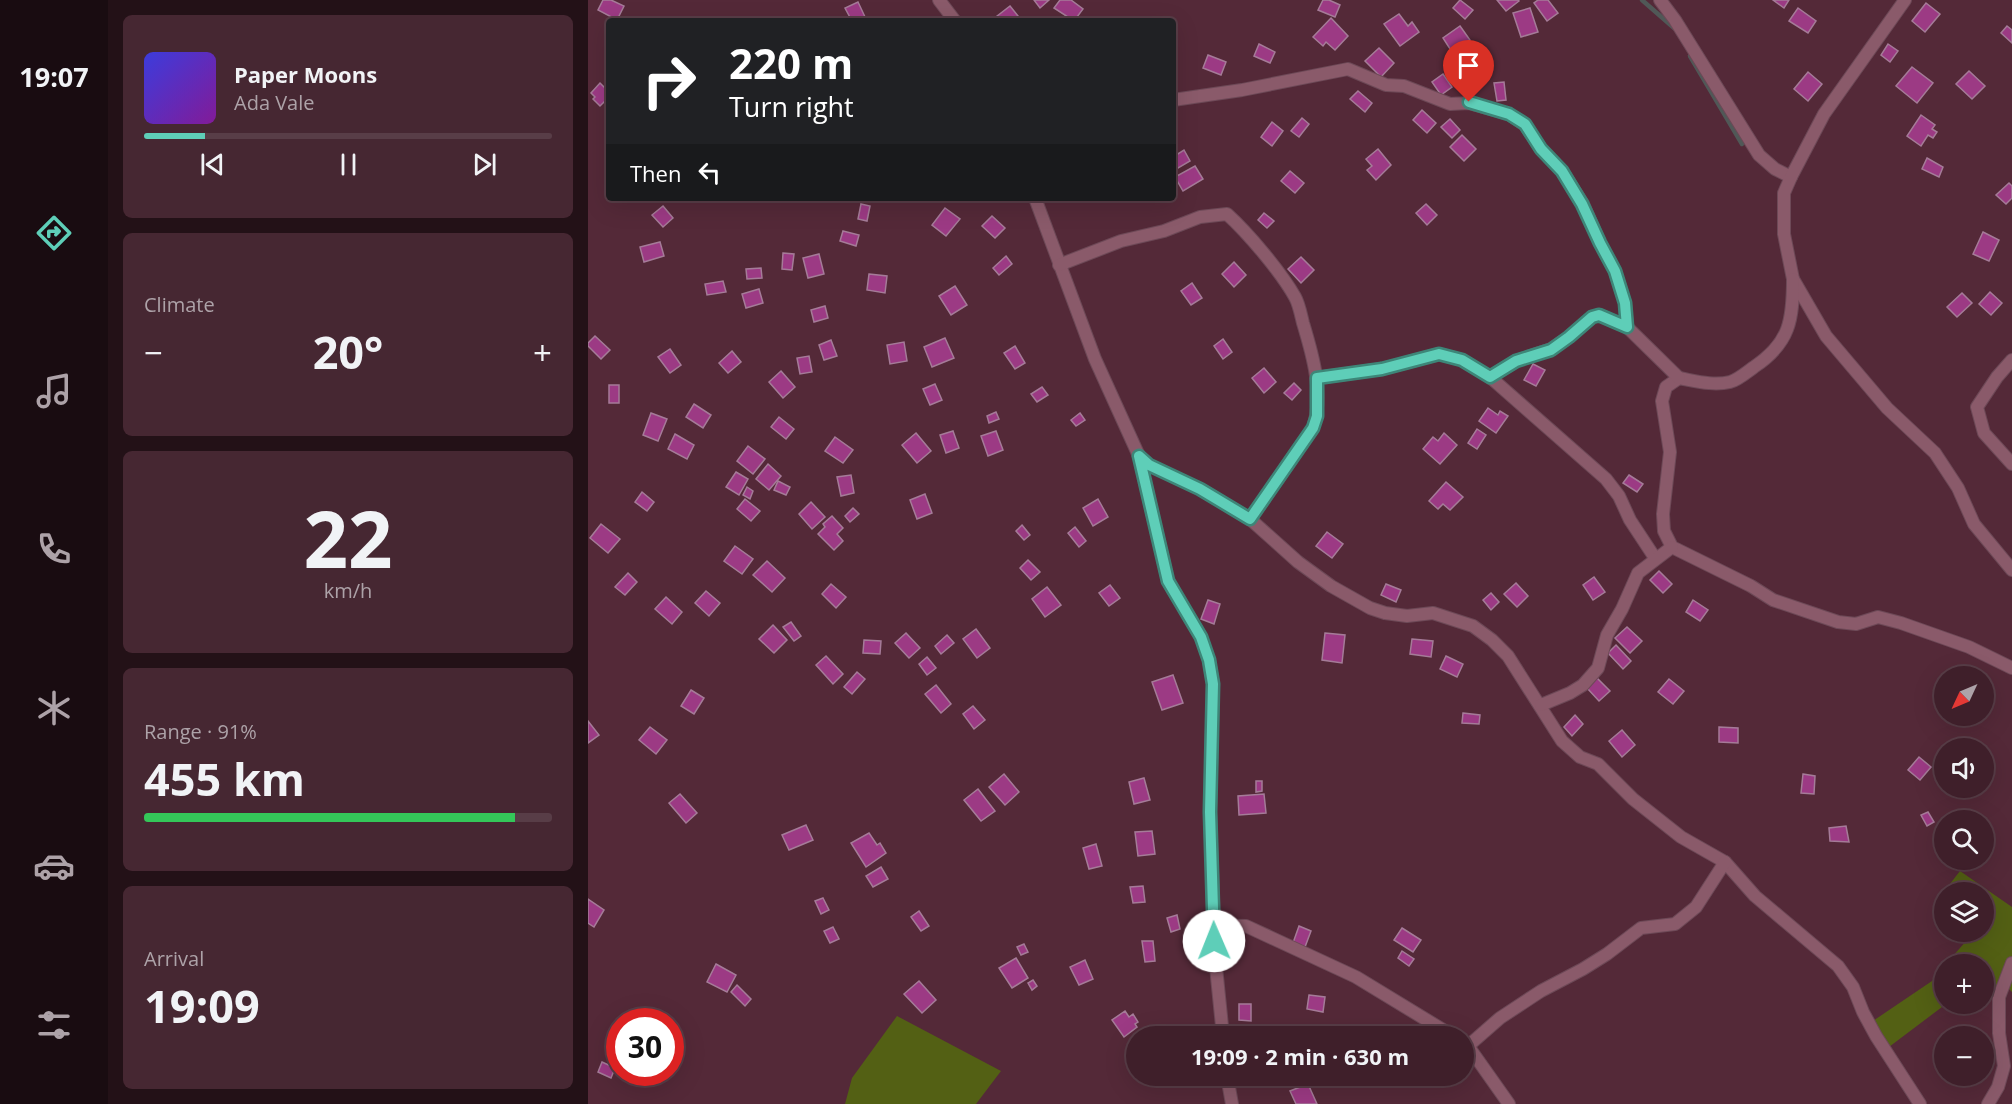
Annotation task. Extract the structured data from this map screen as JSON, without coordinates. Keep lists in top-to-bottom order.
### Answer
{
  "north": "bottom left",
  "page": {
    "tabs": "19:07",
    "turn": ["220 m", "Turn right"],
    "song": ["Paper Moons", "Ada Vale"],
    "then": "Then",
    "tile": [
      "Climate",
      ["22", "km/h"],
      ["Range · 91%", "455 km"],
      ["Arrival", "19:09"]
    ],
    "heat": ["−", "20°", "+"],
    "map_buttons": ["+", "−"],
    "limit": "30",
    "trip": "19:09 · 2 min · 630 m"
  }
}
